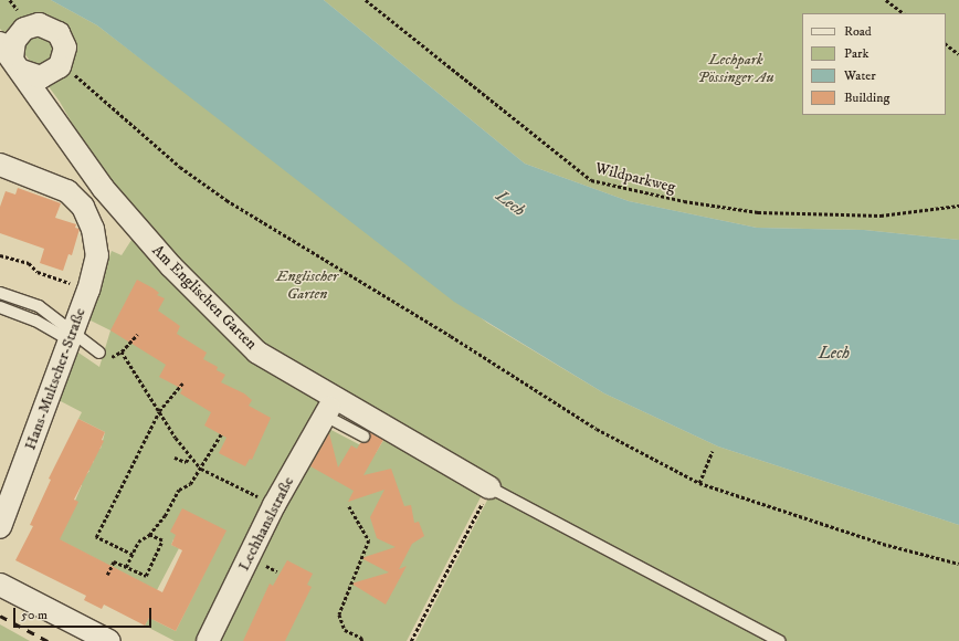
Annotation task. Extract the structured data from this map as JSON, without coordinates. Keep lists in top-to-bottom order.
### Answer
{
  "streets": {
    "street": ["Am Englischen Garten", "Hans-Multscher-Straße", "Lechhanslstraße"],
    "path": ["Wildparkweg"]
  },
  "water": ["Lech"],
  "parks": ["Lechpark Pössinger Au", "Englischer Garten"],
  "legend": [
    "Road",
    "Park",
    "Water",
    "Building"
  ],
  "scale_bar": "50 m"
}
